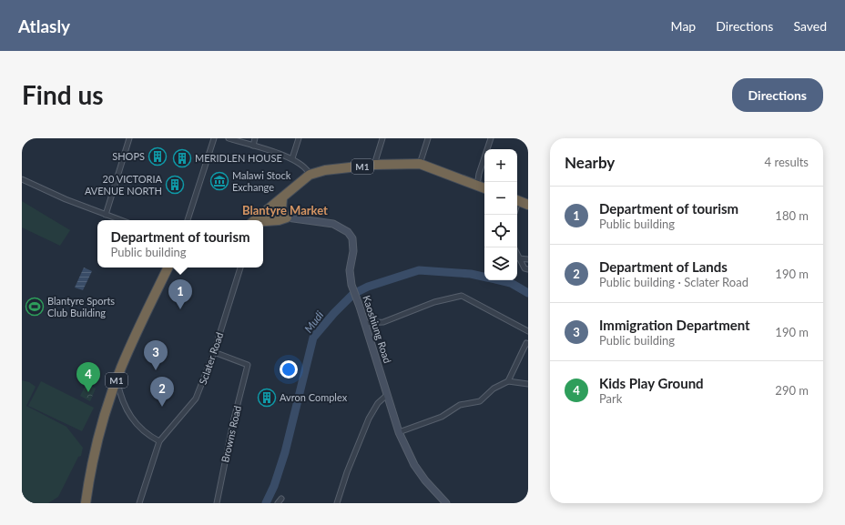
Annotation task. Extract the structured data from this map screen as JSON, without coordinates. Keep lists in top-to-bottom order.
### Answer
{
  "streets": {
    "highway": ["M1"],
    "street": ["Kaoshiung Road", "Sclater Road", "Browns Road"]
  },
  "crossings": [
    ["M1", "Kaoshiung Road"],
    ["Sclater Road", "Browns Road"]
  ],
  "districts": ["Blantyre Market"],
  "water": ["Mudi"],
  "places": {
    "building": [
      "SHOPS",
      "MERIDLEN HOUSE",
      "20 VICTORIA AVENUE NORTH",
      "Avron Complex"
    ],
    "museum": ["Malawi Stock Exchange"],
    "sports": ["Blantyre Sports Club Building"]
  },
  "page": {
    "header": "Atlasly",
    "nav": ["Map", "Directions", "Saved"],
    "buttons": "Directions",
    "title": "Find us",
    "heading": ["Nearby", "4 results"],
    "map_buttons": ["+", "−"],
    "list": [
      {
        "mark": "1",
        "name": "Department of tourism",
        "note": "Public building",
        "value": "180 m"
      },
      {
        "mark": "2",
        "name": "Department of Lands",
        "note": "Public building · Sclater Road",
        "value": "190 m"
      },
      {
        "mark": "3",
        "name": "Immigration Department",
        "note": "Public building",
        "value": "190 m"
      },
      {
        "mark": "4",
        "name": "Kids Play Ground",
        "note": "Park",
        "value": "290 m"
      }
    ],
    "popup": ["Department of tourism", "Public building"],
    "pins": [
      "1",
      "3",
      "4",
      "2"
    ]
  }
}
